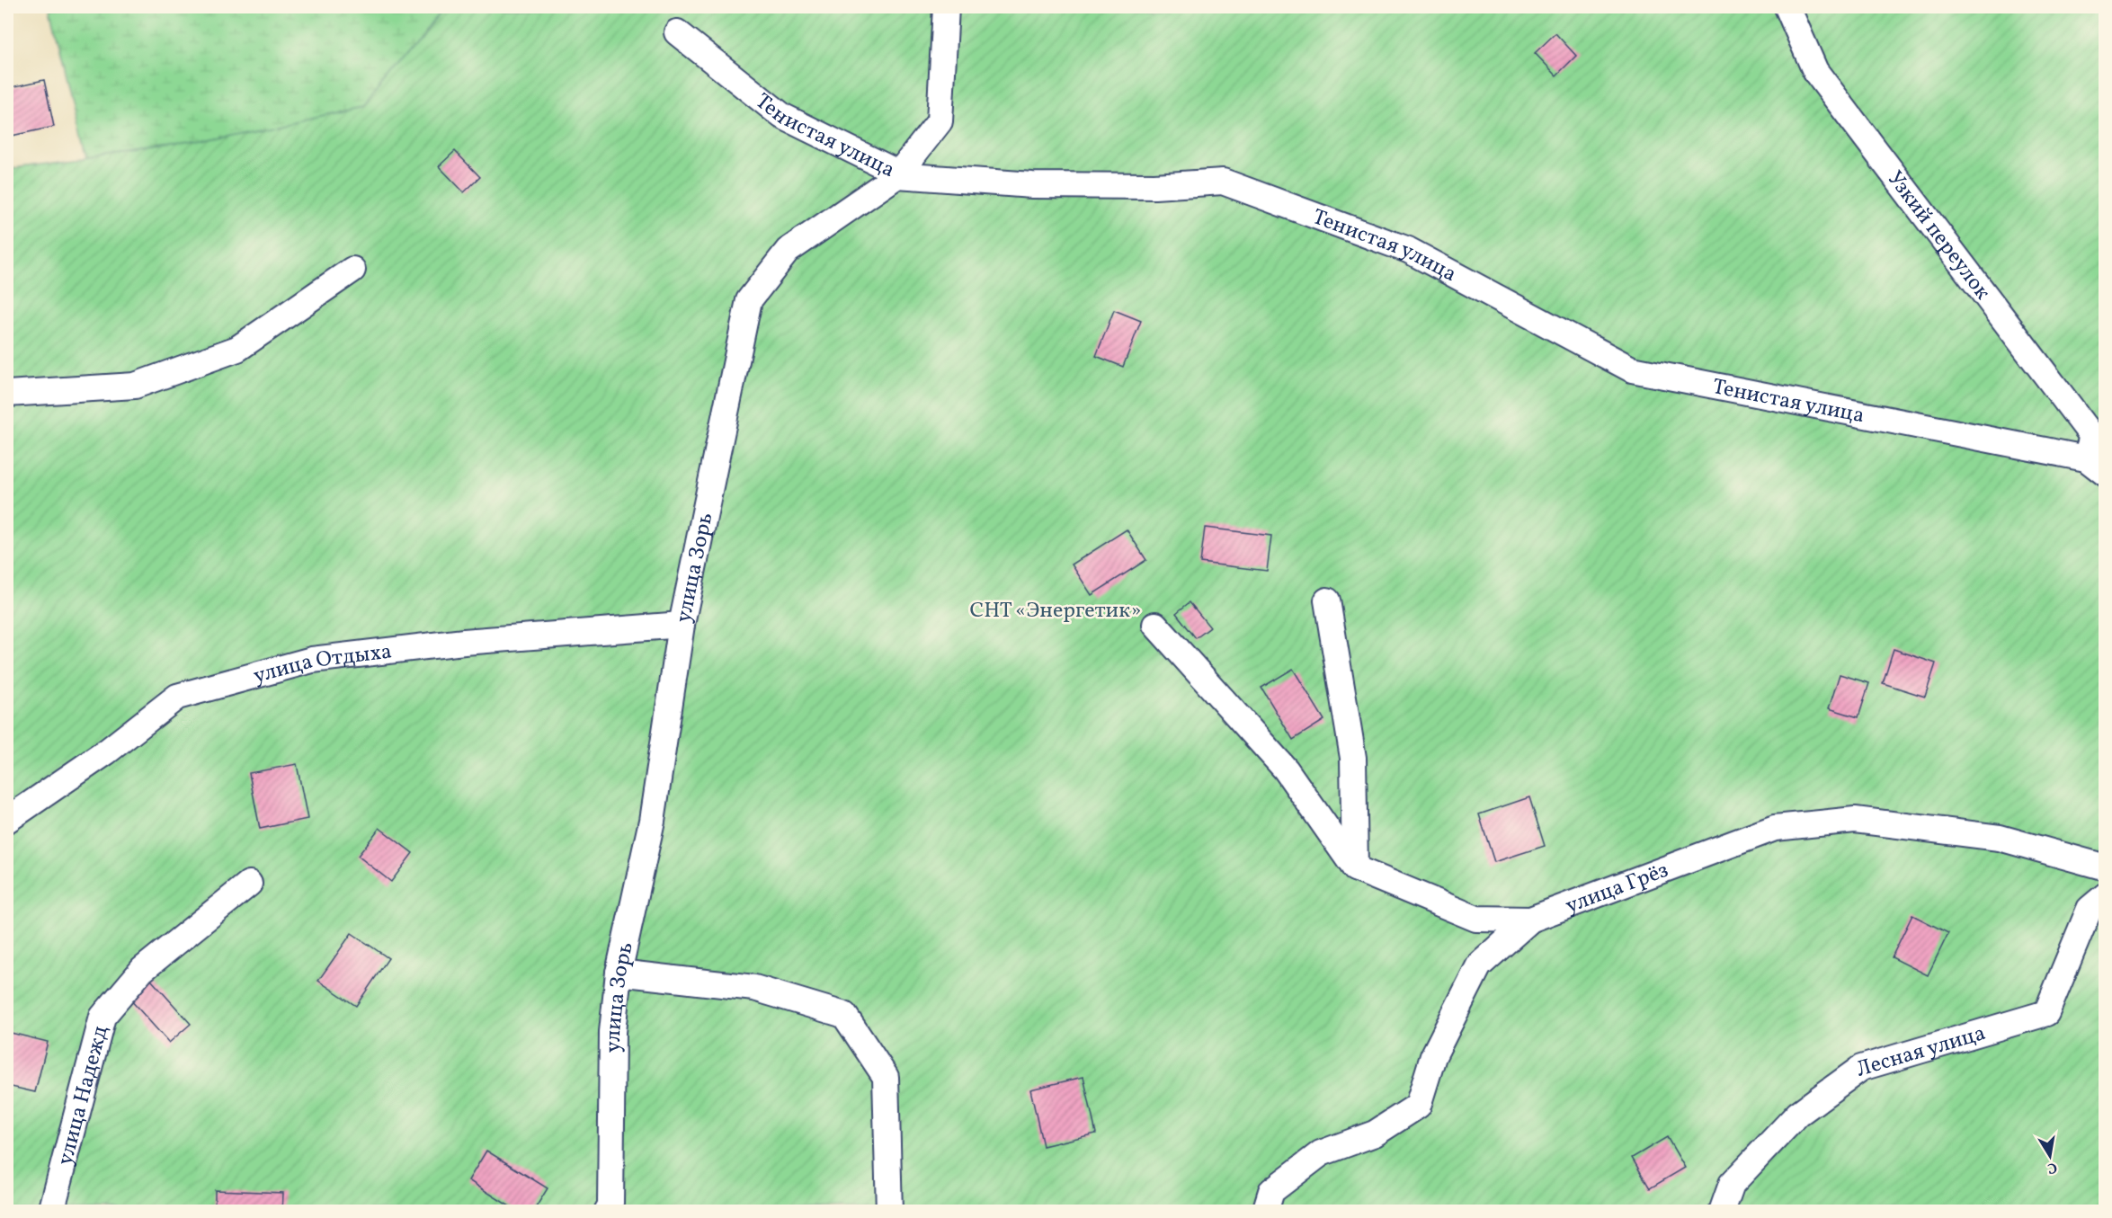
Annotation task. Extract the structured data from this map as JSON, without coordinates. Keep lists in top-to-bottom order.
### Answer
{
  "streets": {
    "street": [
      "Тенистая улица",
      "Узкий переулок",
      "улица Зорь",
      "улица Отдыха",
      "улица Грёз",
      "Лесная улица",
      "улица Надежд"
    ]
  },
  "crossings": [
    ["Тенистая улица", "Узкий переулок"],
    ["Тенистая улица", "улица Зорь"],
    ["улица Зорь", "улица Отдыха"]
  ],
  "parks": ["СНТ «Энергетик»"],
  "north": "bottom"
}
